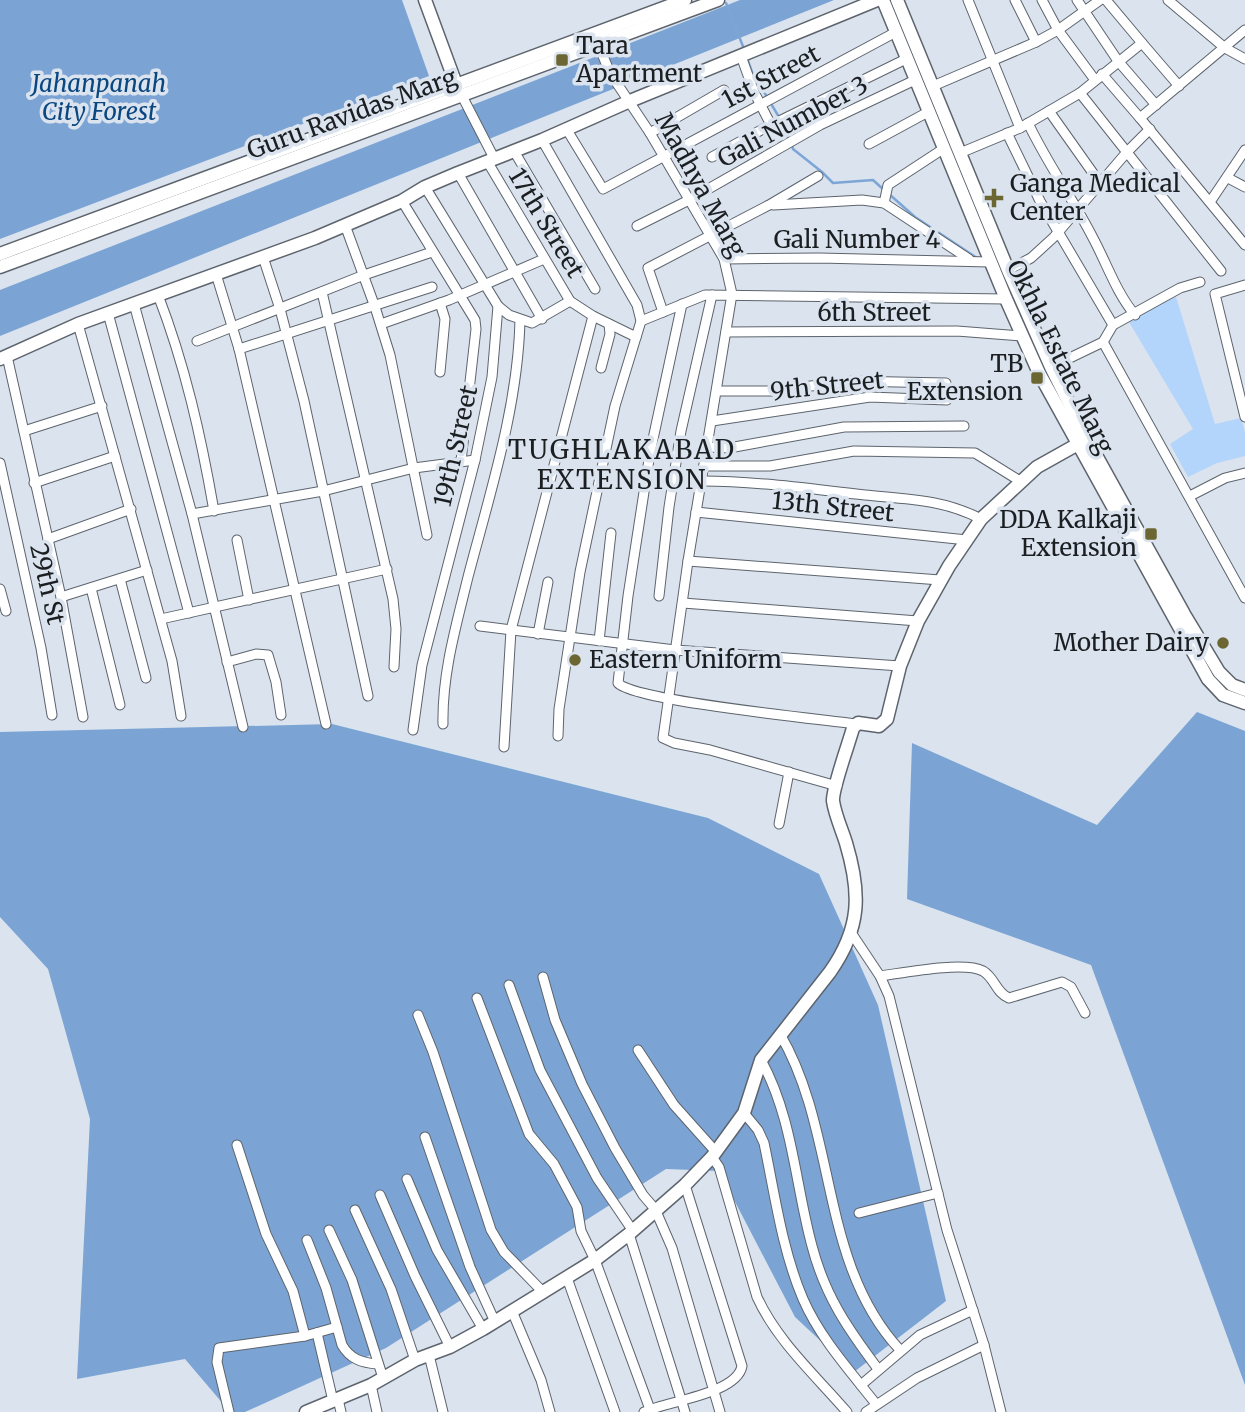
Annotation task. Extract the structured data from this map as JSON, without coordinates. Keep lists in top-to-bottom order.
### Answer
{
  "streets": {
    "main road": ["Guru Ravidas Marg", "Okhla Estate Marg"],
    "street": [
      "1st Street",
      "Gali Number 3",
      "Madhya Marg",
      "17th Street",
      "Gali Number 4",
      "6th Street",
      "9th Street",
      "19th Street",
      "13th Street",
      "29th St"
    ]
  },
  "crossings": [
    ["1st Street", "Madhya Marg"],
    ["1st Street", "Okhla Estate Marg"],
    ["Guru Ravidas Marg", "Madhya Marg"],
    ["Guru Ravidas Marg", "17th Street"],
    ["Gali Number 3", "Madhya Marg"],
    ["Gali Number 3", "Okhla Estate Marg"],
    ["Madhya Marg", "Gali Number 4"],
    ["Madhya Marg", "6th Street"],
    ["Madhya Marg", "9th Street"],
    ["Madhya Marg", "13th Street"],
    ["Gali Number 4", "Okhla Estate Marg"],
    ["6th Street", "Okhla Estate Marg"]
  ],
  "districts": ["TUGHLAKABAD EXTENSION"],
  "parks": ["Jahanpanah City Forest"],
  "places": {
    "transit": ["Tara Apartment", "TB Extension", "DDA Kalkaji Extension"],
    "health": ["Ganga Medical Center"],
    "other": ["Mother Dairy", "Eastern Uniform"]
  }
}
